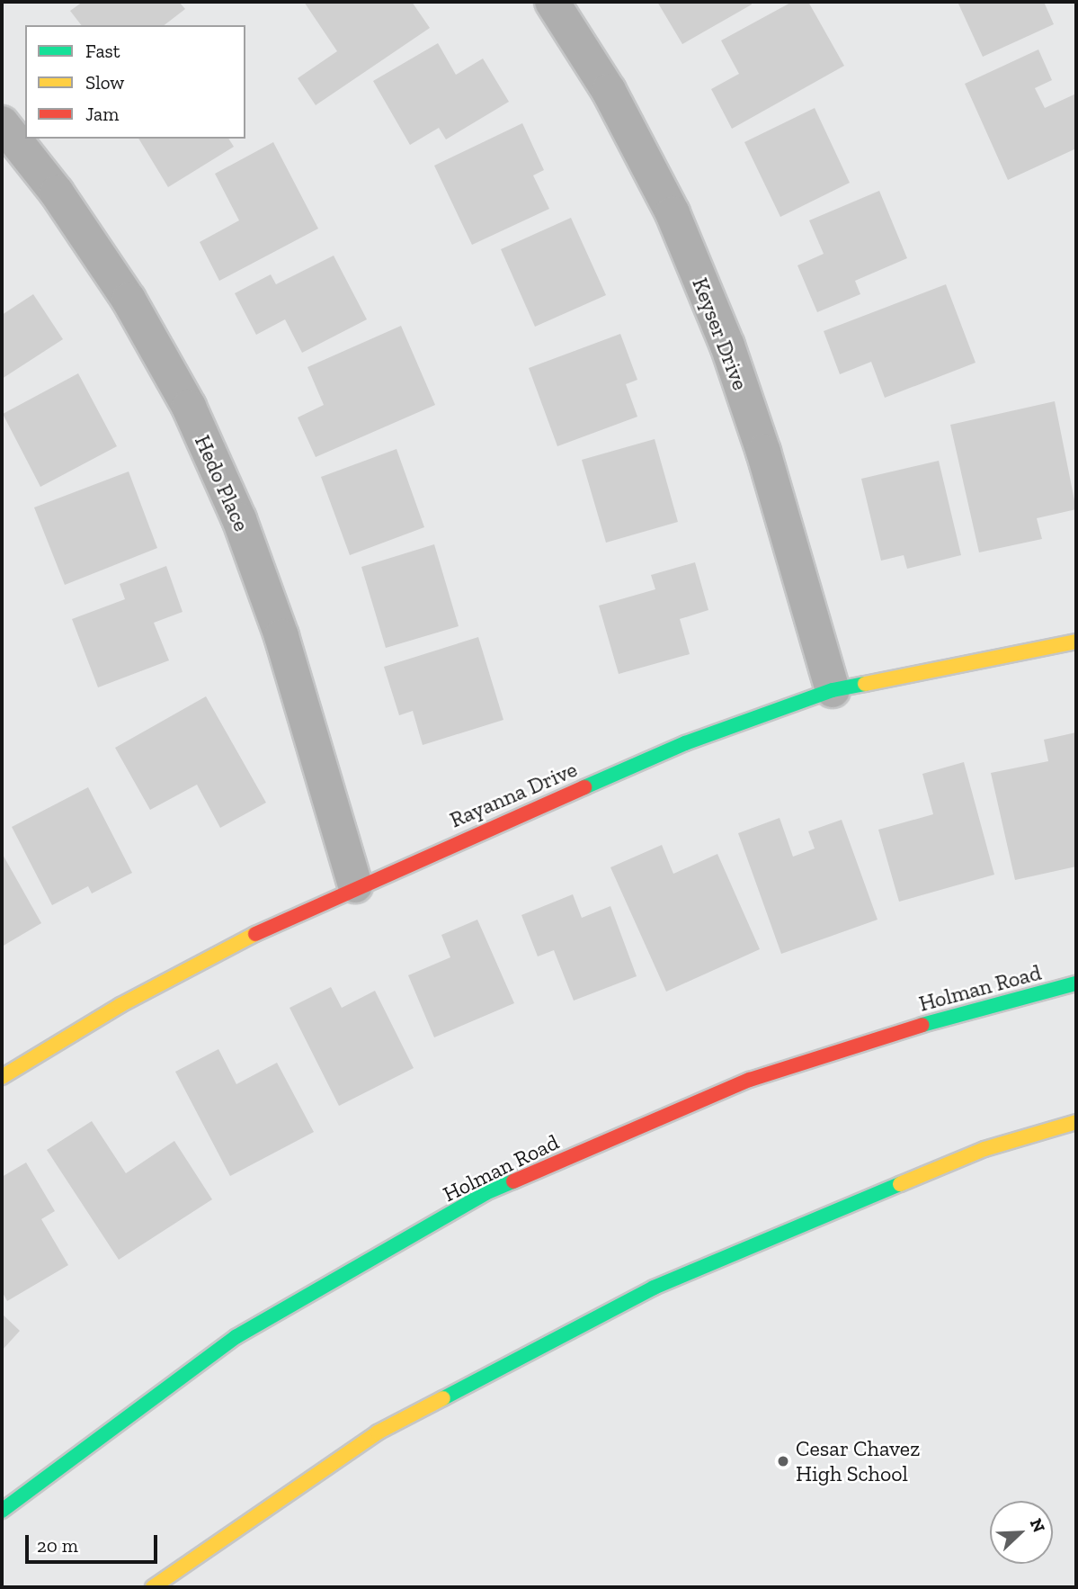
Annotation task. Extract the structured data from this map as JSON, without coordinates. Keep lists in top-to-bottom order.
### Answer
{
  "streets": {
    "main road": ["Rayanna Drive", "Holman Road"],
    "street": ["Keyser Drive", "Hedo Place"]
  },
  "crossings": [
    ["Keyser Drive", "Rayanna Drive"],
    ["Hedo Place", "Rayanna Drive"]
  ],
  "places": ["Cesar Chavez High School"],
  "legend": ["Fast", "Slow", "Jam"],
  "scale_bar": "20 m",
  "north": "top right"
}
